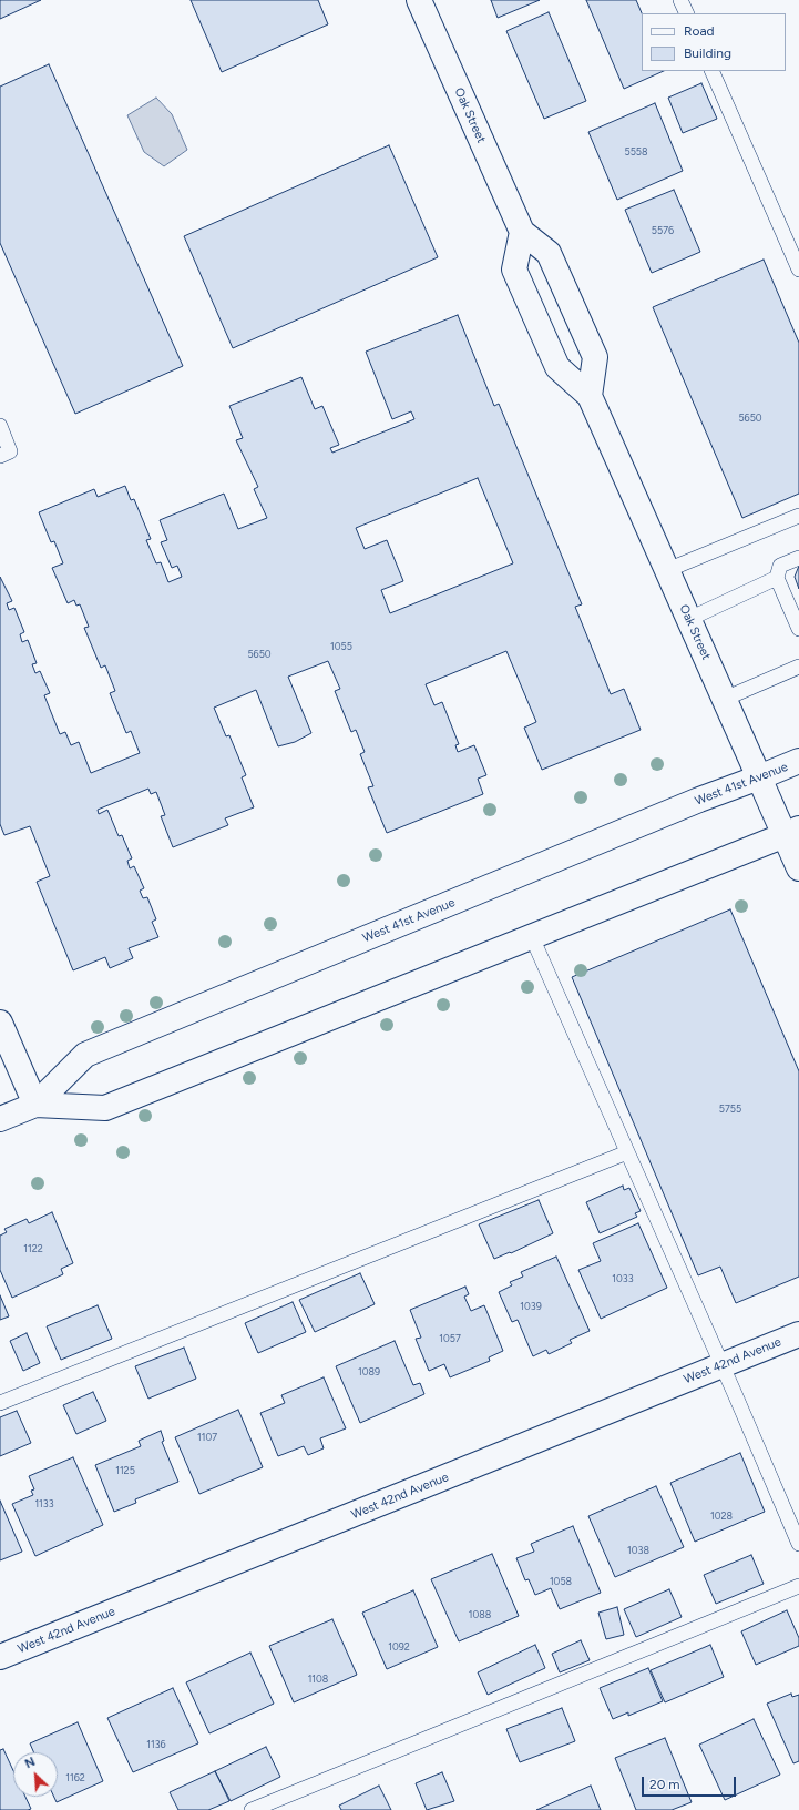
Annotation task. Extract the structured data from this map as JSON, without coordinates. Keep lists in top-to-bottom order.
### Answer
{
  "streets": {
    "main road": ["Oak Street", "West 41st Avenue", "West 42nd Avenue"]
  },
  "crossings": [
    ["Oak Street", "West 41st Avenue"]
  ],
  "house_numbers": [
    "5558",
    "5576",
    "5650",
    "1055",
    "5650",
    "5755",
    "1122",
    "1033",
    "1039",
    "1057",
    "1089",
    "1107",
    "1125",
    "1133",
    "1028",
    "1038",
    "1058",
    "1088",
    "1092",
    "1108",
    "1136",
    "1162"
  ],
  "legend": ["Road", "Building"],
  "scale_bar": "20 m",
  "north": "top left"
}
